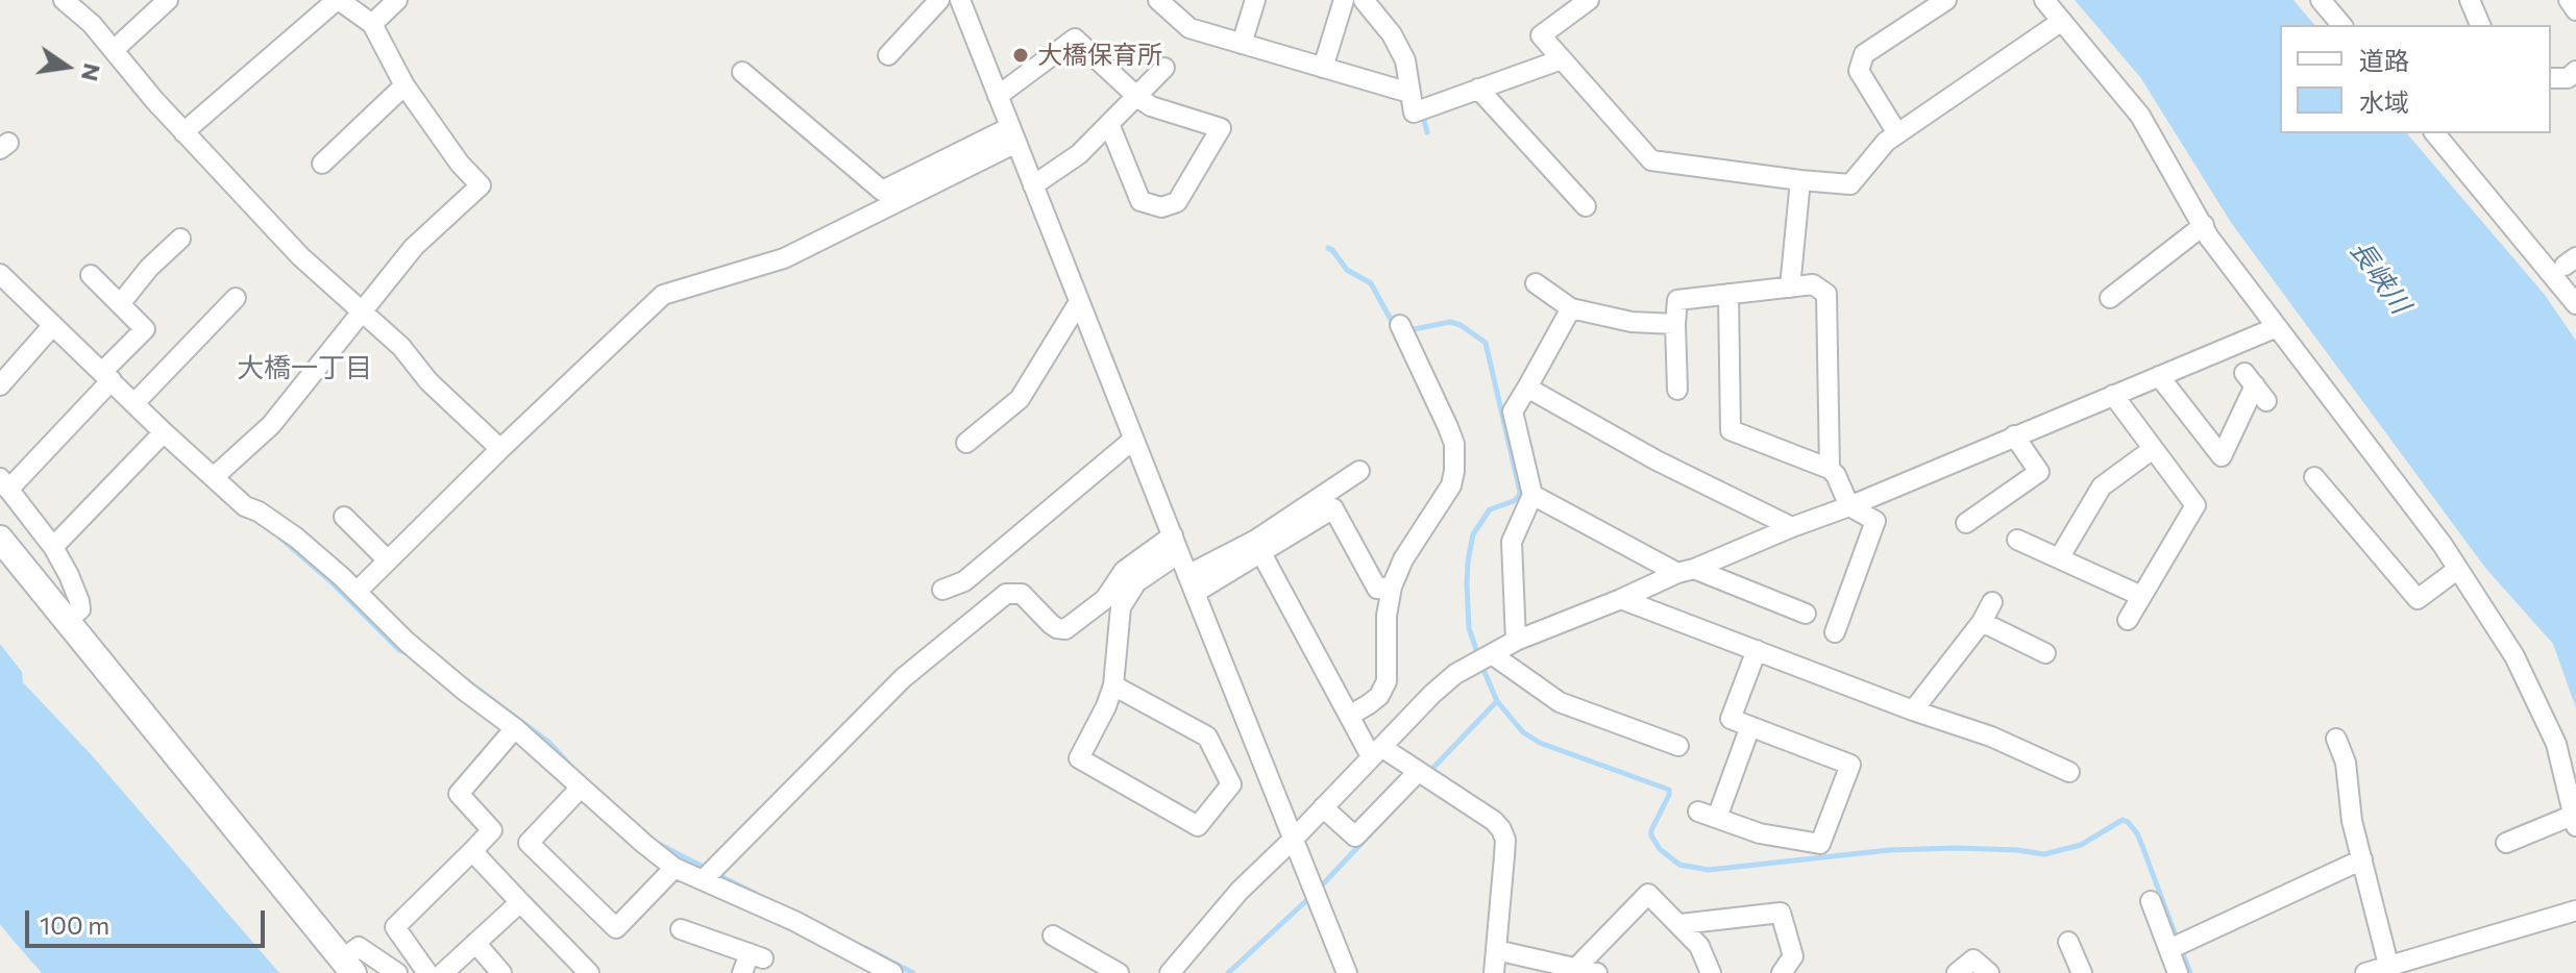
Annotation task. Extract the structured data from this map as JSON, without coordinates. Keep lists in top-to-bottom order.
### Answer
{
  "districts": ["大橋一丁目"],
  "water": ["長峡川"],
  "places": ["大橋保育所"],
  "legend": ["道路", "水域"],
  "scale_bar": "100 m",
  "north": "right"
}
